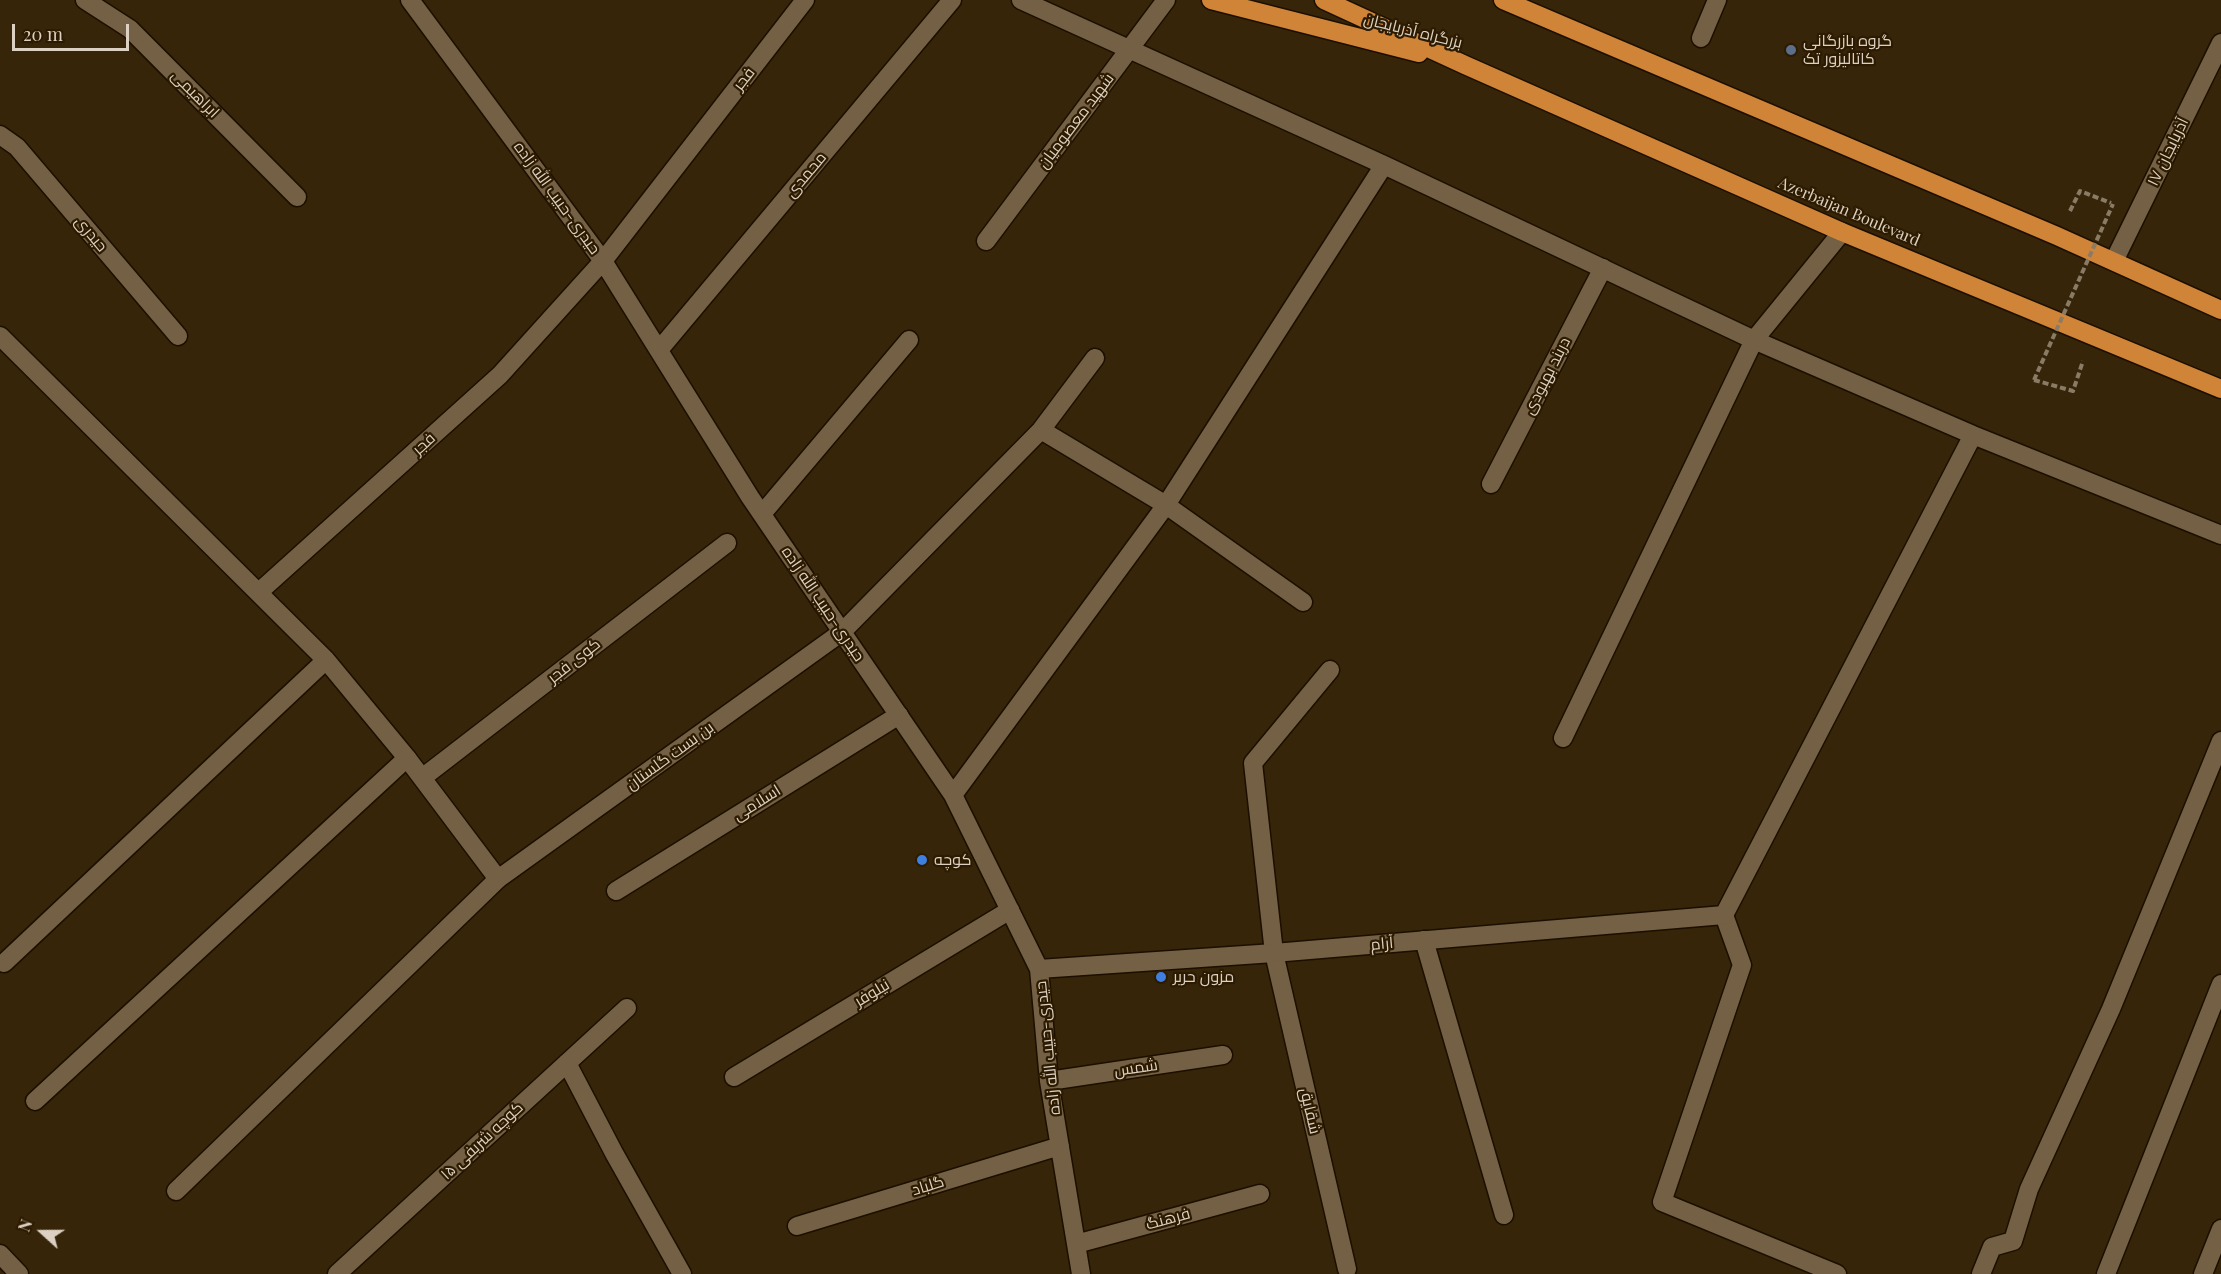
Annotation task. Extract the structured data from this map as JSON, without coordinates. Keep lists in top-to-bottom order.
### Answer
{
  "streets": {
    "highway": ["بزرگراه آذربایجان", "Azerbaijan Boulevard"],
    "street": [
      "فجر",
      "ابراهیمی",
      "شهید معصومیان",
      "آذربایجان ۱۷",
      "محمدی",
      "حیدری-حبیب الله زاده",
      "حیدری",
      "دربند بهبودی",
      "کوی فجر",
      "بن بست گلستان",
      "اسلامی",
      "آرام",
      "نیلوفر",
      "شمس",
      "شقایق",
      "کوچه شریفی ۱۵",
      "گلباد",
      "فرهنگ"
    ]
  },
  "crossings": [
    ["بزرگراه آذربایجان", "Azerbaijan Boulevard"],
    ["فجر", "حیدری-حبیب الله زاده"],
    ["محمدی", "حیدری-حبیب الله زاده"],
    ["حیدری-حبیب الله زاده", "بن بست گلستان"],
    ["حیدری-حبیب الله زاده", "اسلامی"],
    ["حیدری-حبیب الله زاده", "آرام"],
    ["حیدری-حبیب الله زاده", "نیلوفر"],
    ["حیدری-حبیب الله زاده", "شمس"],
    ["حیدری-حبیب الله زاده", "گلباد"],
    ["حیدری-حبیب الله زاده", "فرهنگ"],
    ["آرام", "شقایق"]
  ],
  "places": ["گروه بازرگانی کاتالیزور تک", "کوچه", "مزون حریر"],
  "scale_bar": "20 m",
  "north": "left"
}
